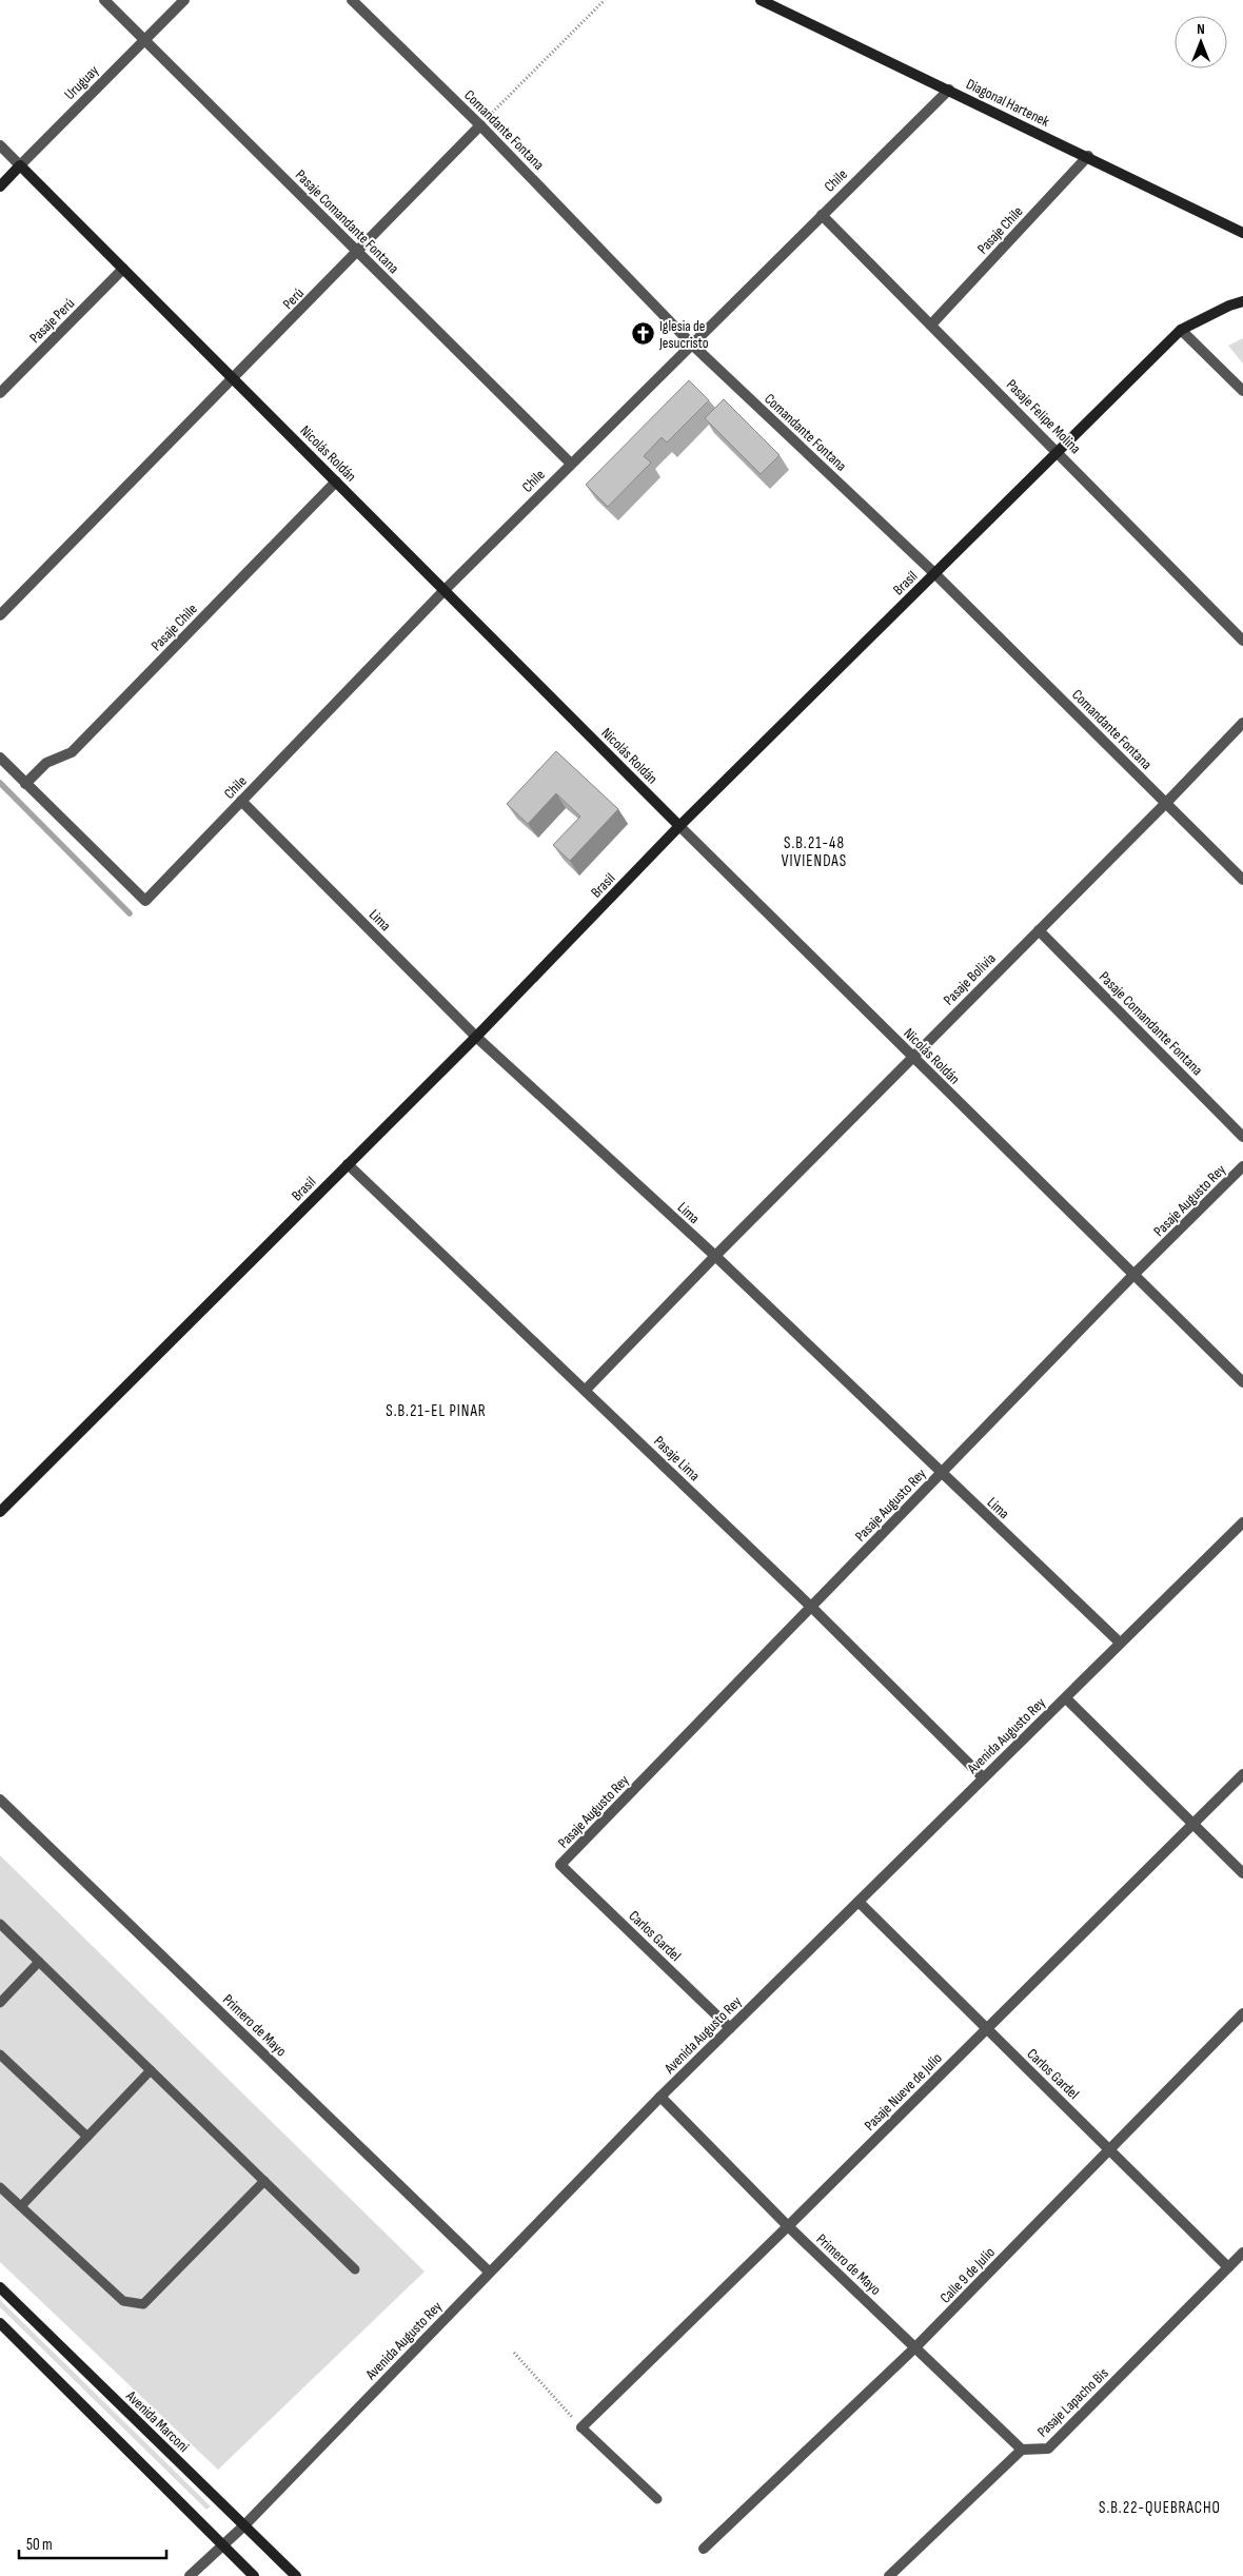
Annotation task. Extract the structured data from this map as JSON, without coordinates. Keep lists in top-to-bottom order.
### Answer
{
  "streets": {
    "street": [
      "Uruguay",
      "Diagonal Hartenek",
      "Comandante Fontana",
      "Chile",
      "Pasaje Comandante Fontana",
      "Pasaje Chile",
      "Perú",
      "Pasaje Perú",
      "Pasaje Felipe Molina",
      "Nicolás Roldán",
      "Brasil",
      "Lima",
      "Pasaje Bolivia",
      "Pasaje Augusto Rey",
      "Pasaje Lima",
      "Avenida Augusto Rey",
      "Carlos Gardel",
      "Primero de Mayo",
      "Pasaje Nueve de Julio",
      "Calle 9 de Julio",
      "Pasaje Lapacho Bis",
      "Avenida Marconi"
    ]
  },
  "crossings": [
    ["Uruguay", "Pasaje Comandante Fontana"],
    ["Uruguay", "Nicolás Roldán"],
    ["Diagonal Hartenek", "Chile"],
    ["Diagonal Hartenek", "Pasaje Chile"],
    ["Comandante Fontana", "Chile"],
    ["Comandante Fontana", "Perú"],
    ["Comandante Fontana", "Brasil"],
    ["Comandante Fontana", "Pasaje Bolivia"],
    ["Chile", "Pasaje Comandante Fontana"],
    ["Chile", "Pasaje Chile"],
    ["Chile", "Pasaje Felipe Molina"],
    ["Chile", "Nicolás Roldán"],
    ["Chile", "Lima"],
    ["Pasaje Comandante Fontana", "Perú"],
    ["Pasaje Comandante Fontana", "Pasaje Bolivia"],
    ["Pasaje Chile", "Pasaje Felipe Molina"],
    ["Pasaje Chile", "Nicolás Roldán"],
    ["Perú", "Nicolás Roldán"],
    ["Pasaje Perú", "Nicolás Roldán"],
    ["Pasaje Felipe Molina", "Brasil"],
    ["Nicolás Roldán", "Brasil"],
    ["Nicolás Roldán", "Pasaje Bolivia"],
    ["Nicolás Roldán", "Pasaje Augusto Rey"],
    ["Brasil", "Lima"],
    ["Brasil", "Pasaje Lima"],
    ["Lima", "Pasaje Bolivia"],
    ["Lima", "Pasaje Augusto Rey"],
    ["Lima", "Avenida Augusto Rey"],
    ["Pasaje Bolivia", "Pasaje Lima"],
    ["Pasaje Augusto Rey", "Pasaje Lima"],
    ["Pasaje Augusto Rey", "Carlos Gardel"],
    ["Pasaje Lima", "Avenida Augusto Rey"],
    ["Avenida Augusto Rey", "Carlos Gardel"],
    ["Avenida Augusto Rey", "Primero de Mayo"],
    ["Avenida Augusto Rey", "Avenida Marconi"],
    ["Carlos Gardel", "Pasaje Nueve de Julio"],
    ["Carlos Gardel", "Calle 9 de Julio"],
    ["Carlos Gardel", "Pasaje Lapacho Bis"],
    ["Primero de Mayo", "Pasaje Nueve de Julio"],
    ["Primero de Mayo", "Calle 9 de Julio"],
    ["Primero de Mayo", "Pasaje Lapacho Bis"]
  ],
  "districts": ["S.B.21-48 VIVIENDAS", "S.B.21-EL PINAR", "S.B.22-QUEBRACHO"],
  "places": {
    "church": ["Iglesia de Jesucristo"]
  },
  "scale_bar": "50 m",
  "north": "top"
}
